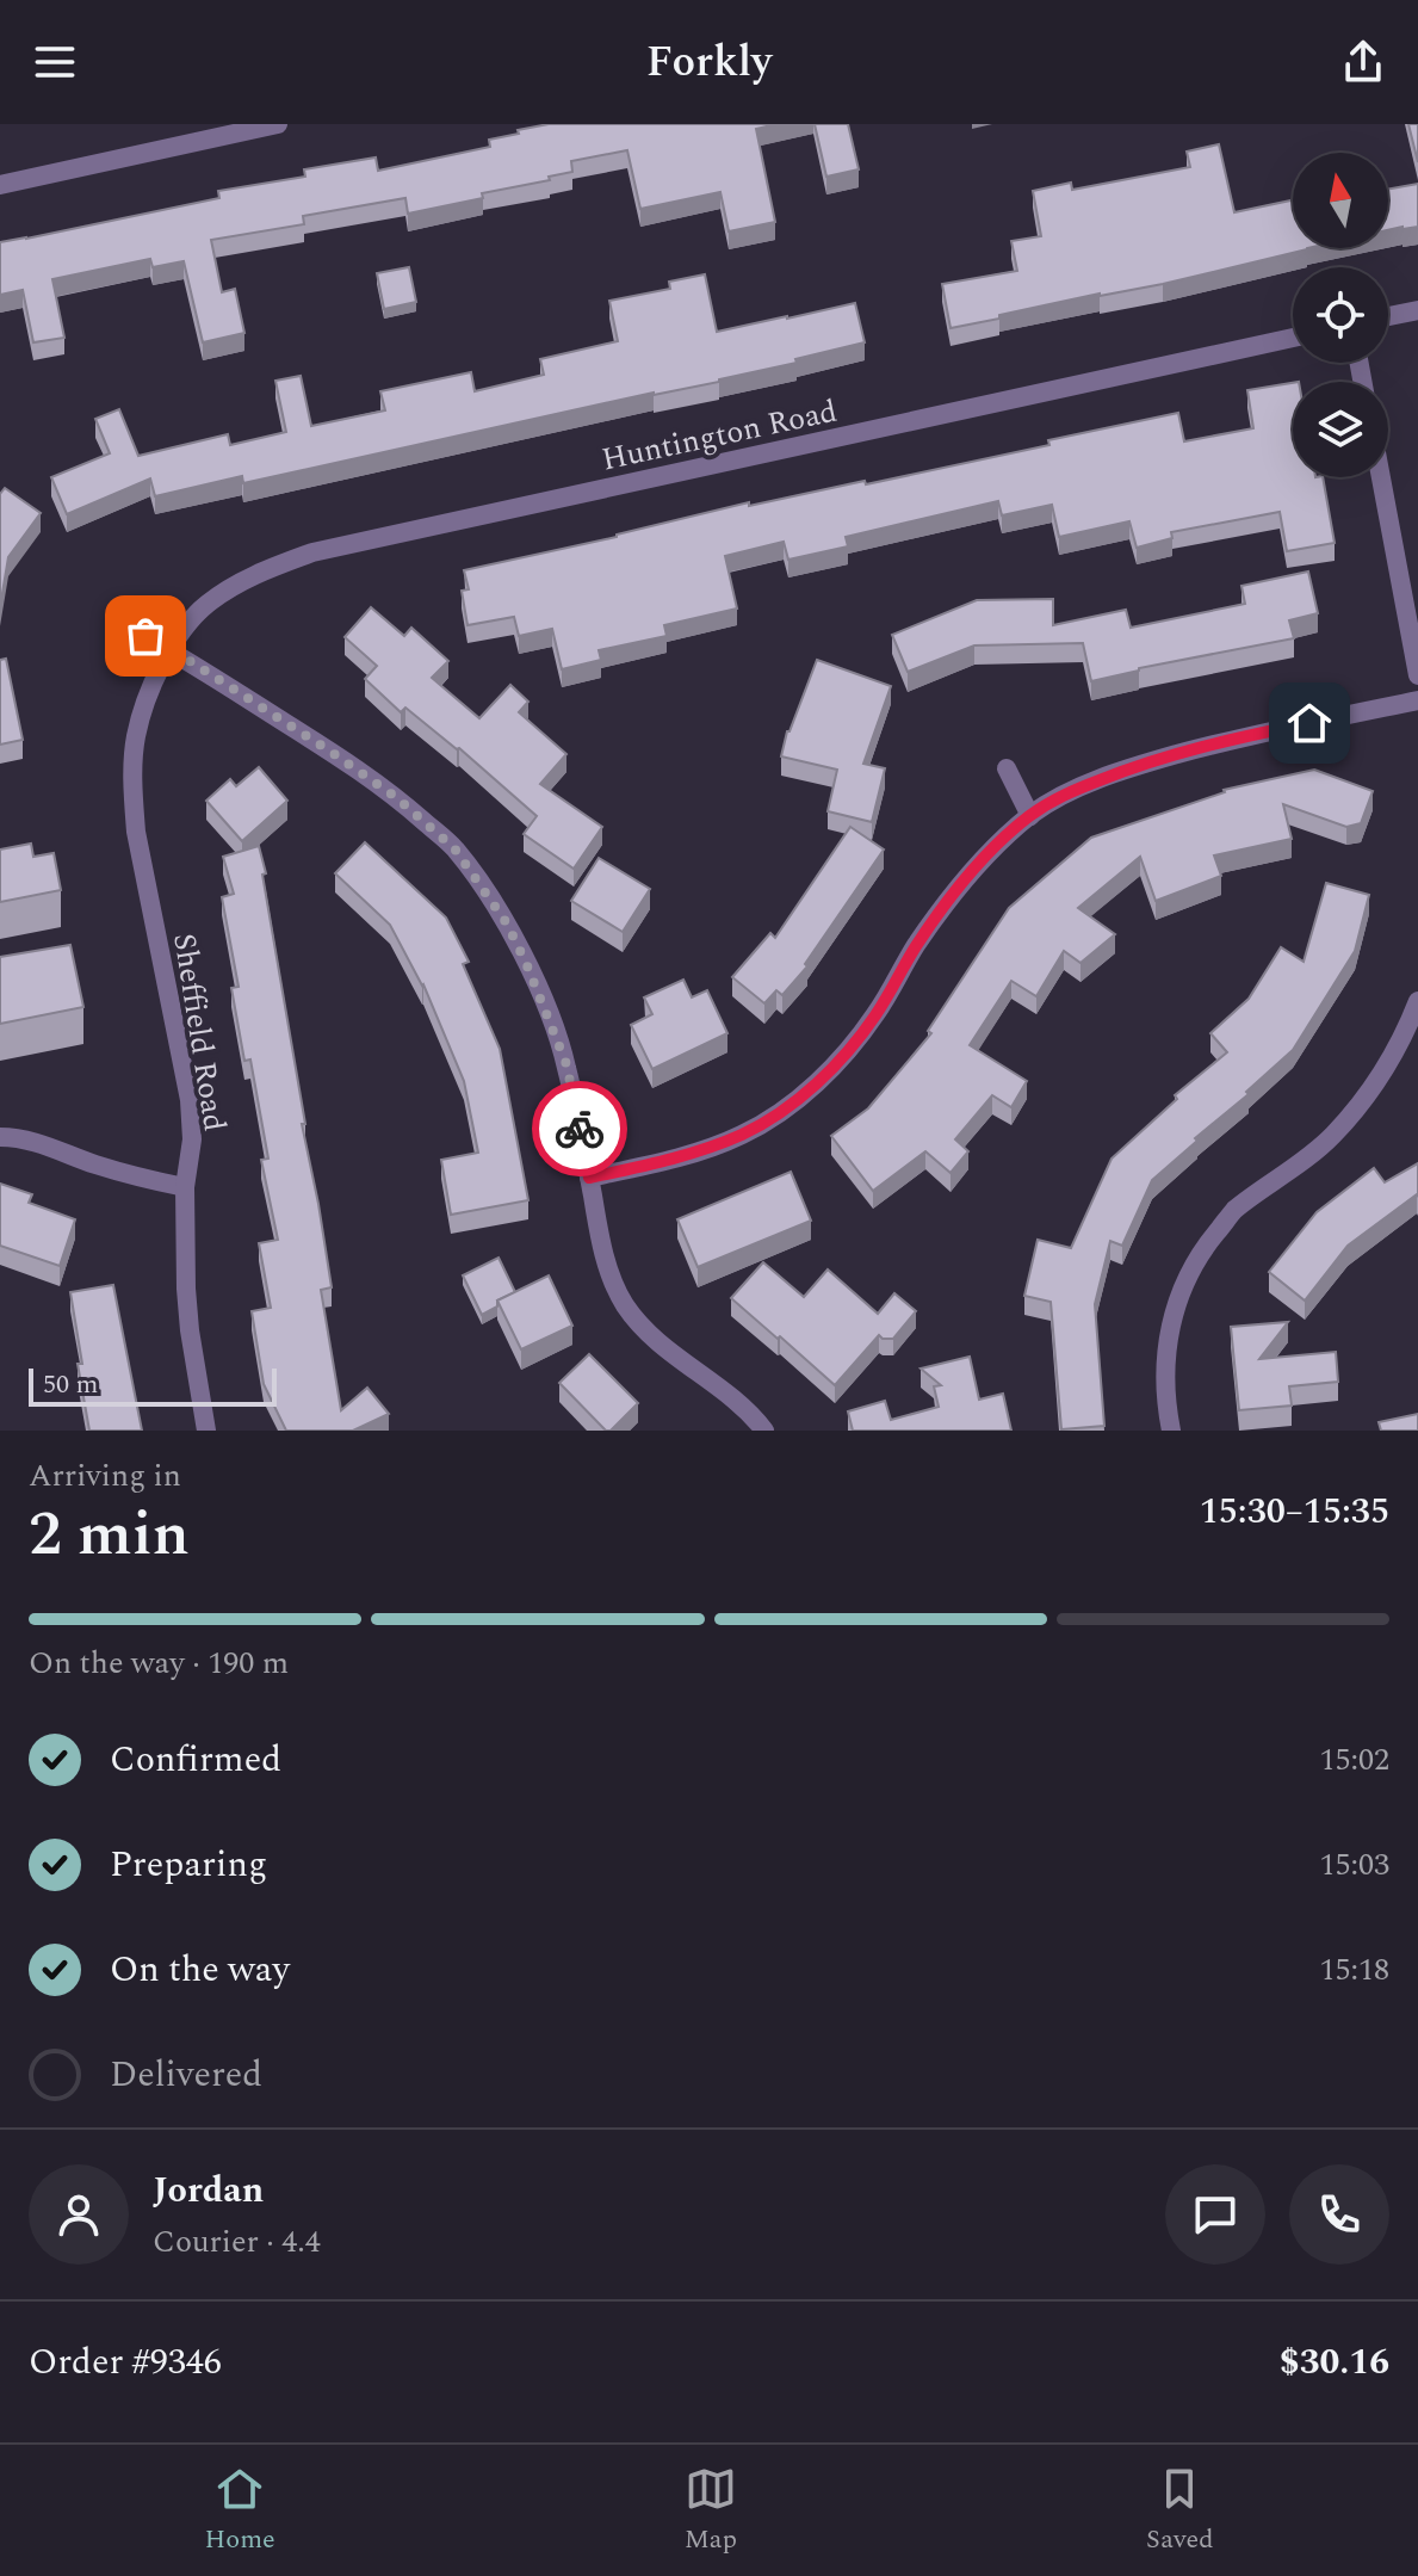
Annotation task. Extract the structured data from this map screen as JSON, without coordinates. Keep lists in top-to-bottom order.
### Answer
{
  "streets": {
    "street": ["Huntington Road", "Sheffield Road"]
  },
  "crossings": [
    ["Huntington Road", "Sheffield Road"]
  ],
  "scale_bar": "50 m",
  "north": "top",
  "page": {
    "header": "Forkly",
    "scale": "50 m",
    "heading": ["2 min", "Arriving in", "15:30–15:35"],
    "panel": [
      "Jordan",
      "Courier · 4.4",
      "Order #9346",
      "$30.16"
    ],
    "bar": "On the way · 190 m",
    "list": [
      ["Confirmed", "15:02"],
      ["Preparing", "15:03"],
      ["On the way", "15:18"],
      "Delivered"
    ],
    "tabs": ["Home", "Map", "Saved"]
  }
}
